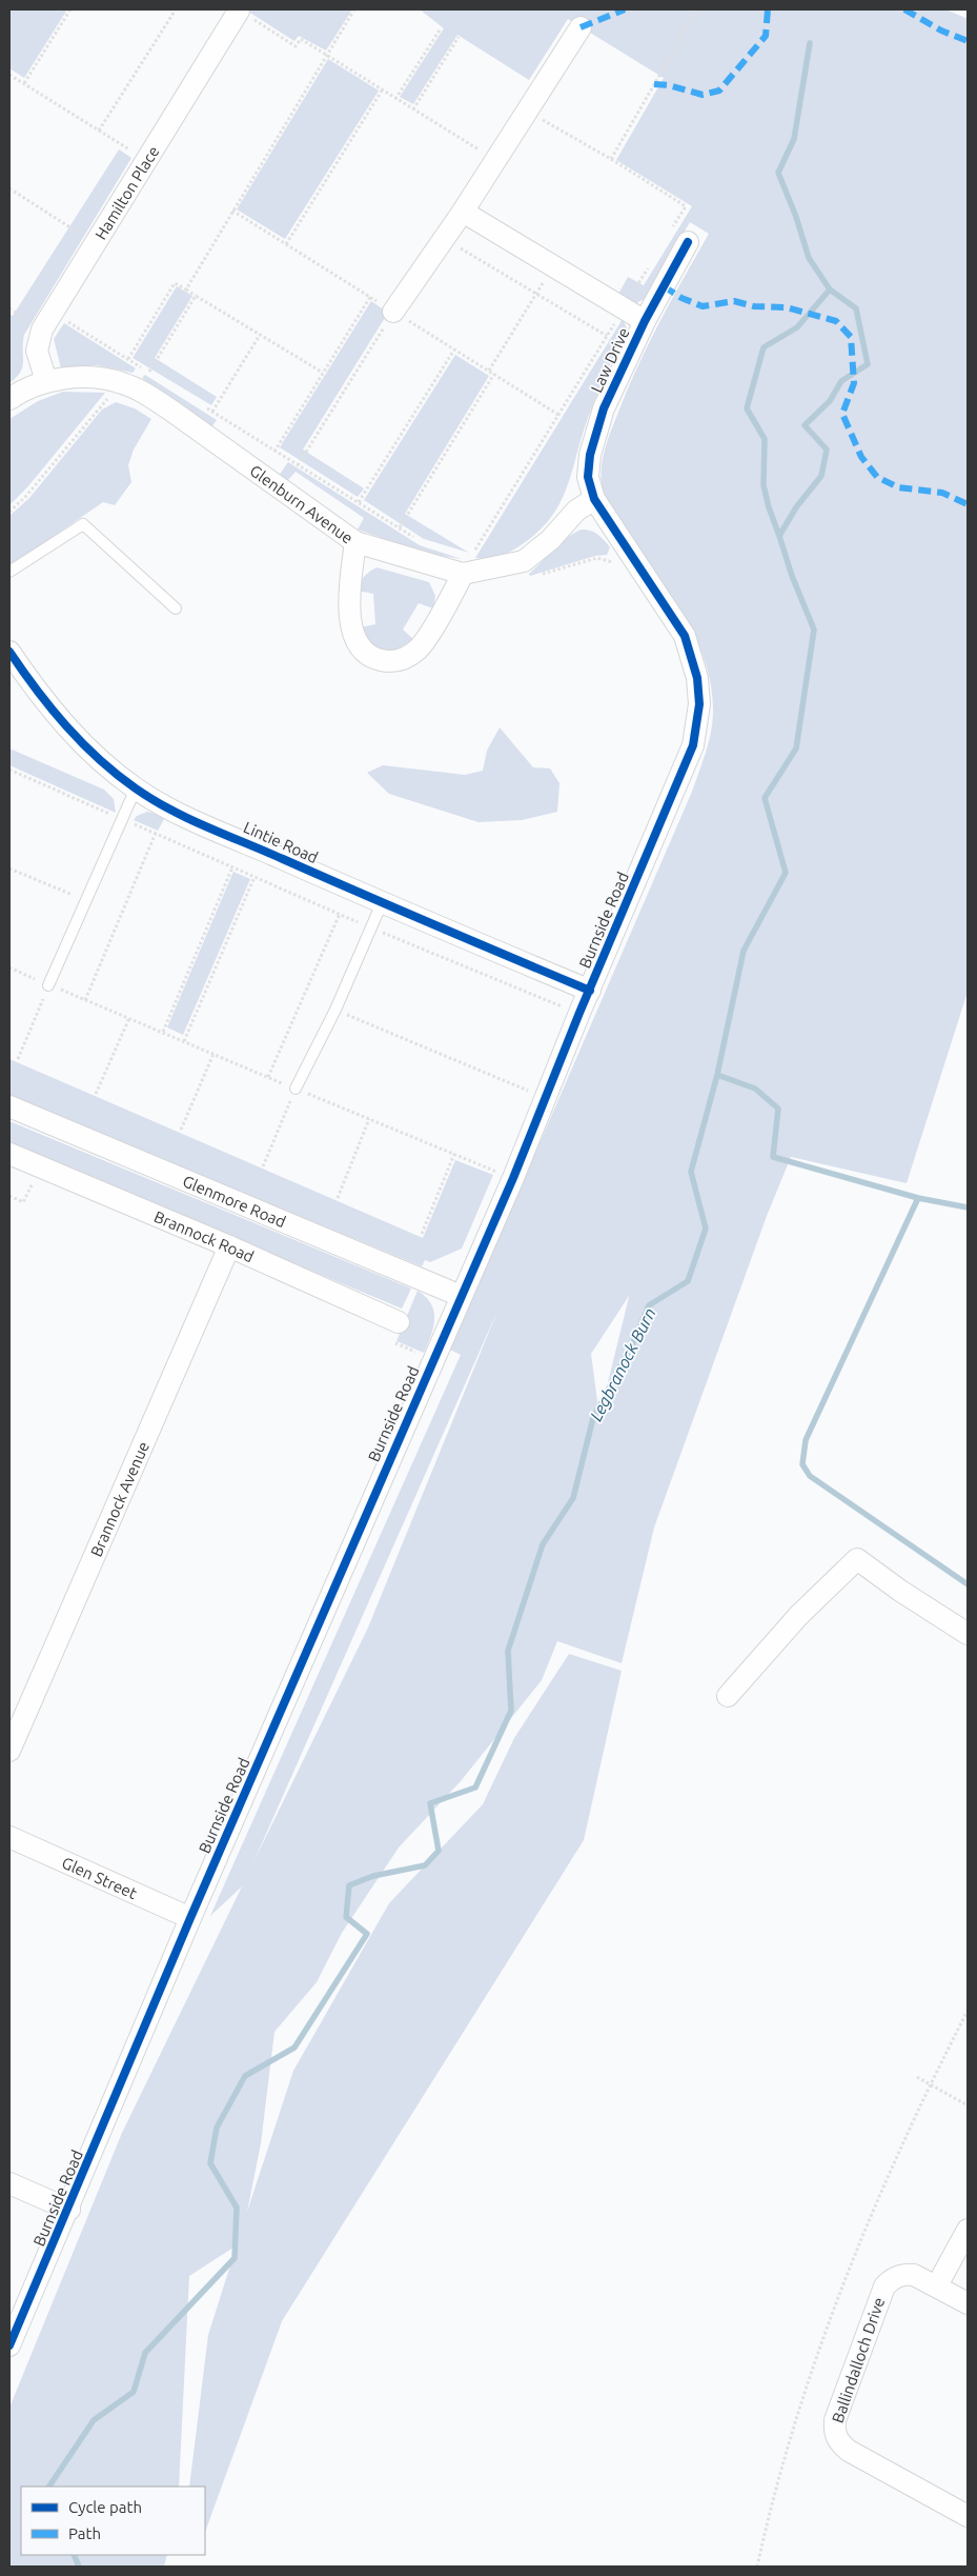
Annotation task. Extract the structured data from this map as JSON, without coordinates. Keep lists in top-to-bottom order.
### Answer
{
  "streets": {
    "street": [
      "Hamilton Place",
      "Law Drive",
      "Glenburn Avenue",
      "Lintie Road",
      "Burnside Road",
      "Glenmore Road",
      "Brannock Road",
      "Brannock Avenue",
      "Glen Street",
      "Ballindalloch Drive"
    ]
  },
  "crossings": [
    ["Hamilton Place", "Glenburn Avenue"],
    ["Law Drive", "Glenburn Avenue"],
    ["Law Drive", "Burnside Road"],
    ["Glenburn Avenue", "Burnside Road"],
    ["Lintie Road", "Burnside Road"],
    ["Burnside Road", "Glenmore Road"],
    ["Burnside Road", "Glen Street"],
    ["Brannock Road", "Brannock Avenue"]
  ],
  "water": ["Legbranock Burn"],
  "legend": ["Cycle path", "Path"]
}
